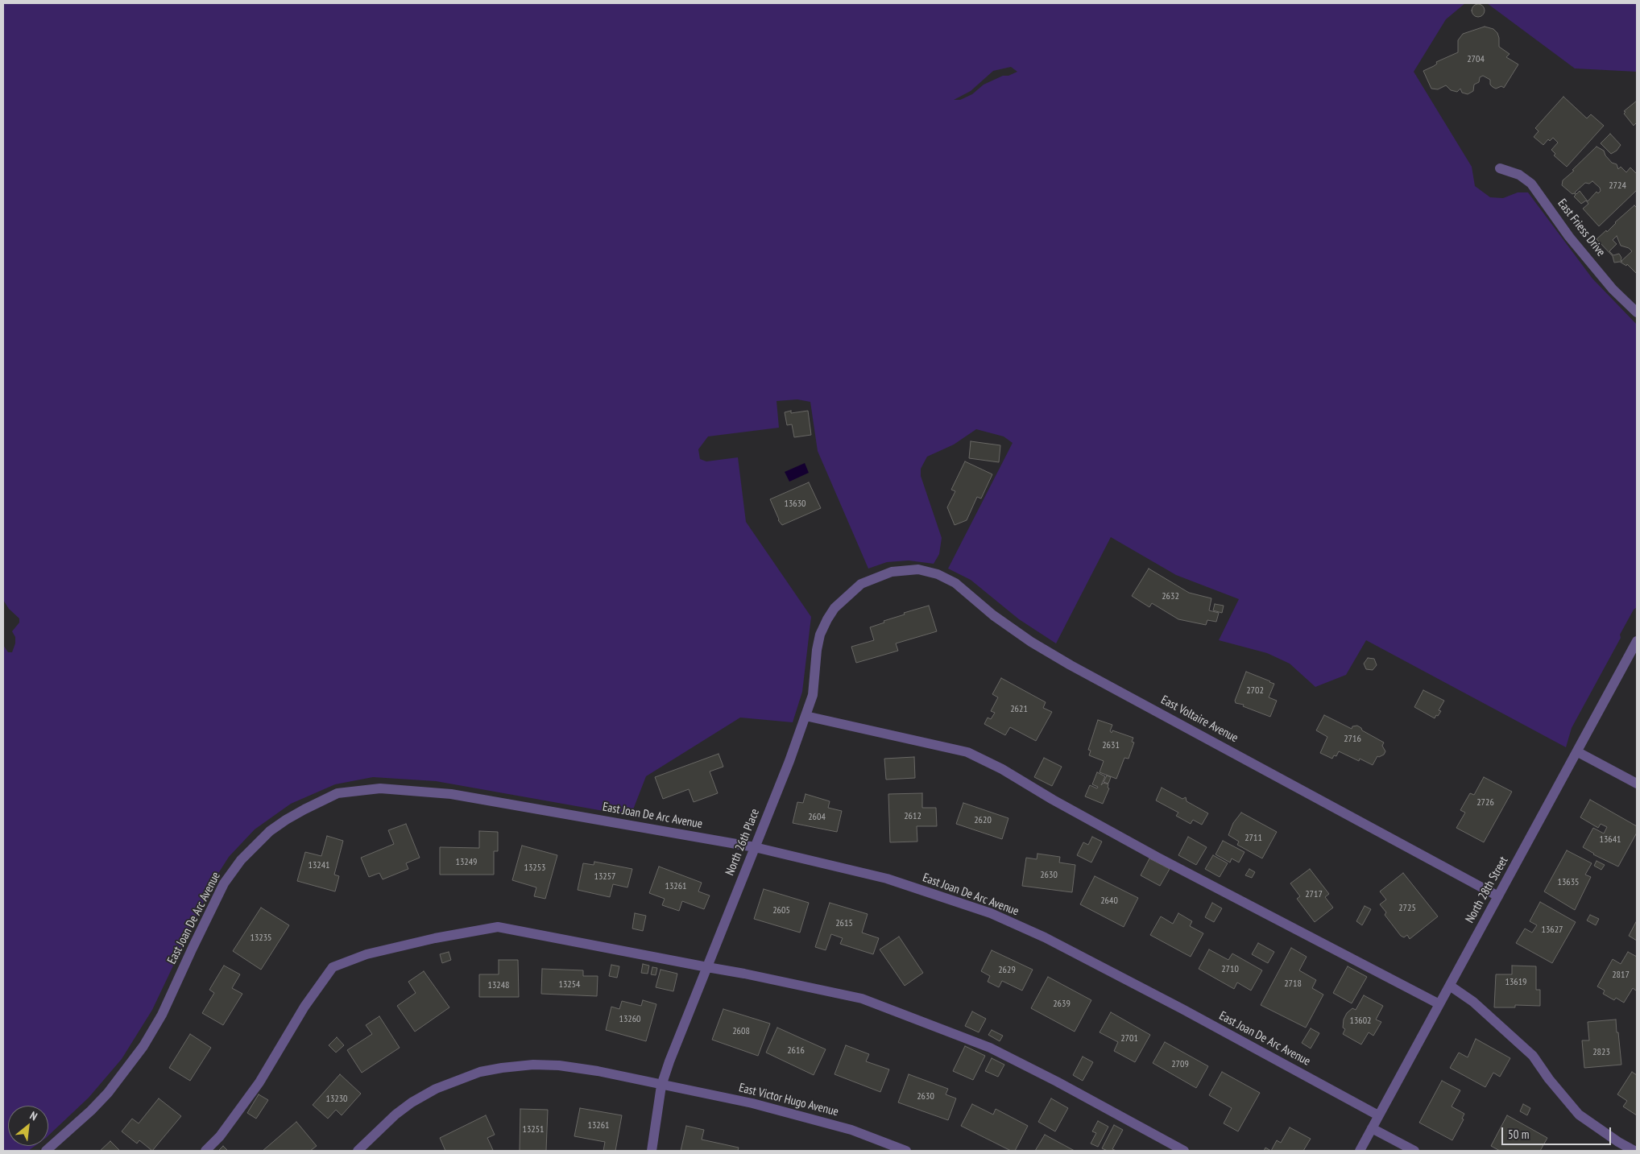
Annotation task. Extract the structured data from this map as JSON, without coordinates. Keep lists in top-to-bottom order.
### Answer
{
  "streets": {
    "street": [
      "East Friess Drive",
      "East Voltaire Avenue",
      "East Joan De Arc Avenue",
      "North 26th Place",
      "North 28th Street",
      "East Victor Hugo Avenue"
    ]
  },
  "crossings": [
    ["East Voltaire Avenue", "North 26th Place"],
    ["East Voltaire Avenue", "North 28th Street"],
    ["East Joan De Arc Avenue", "North 26th Place"],
    ["East Joan De Arc Avenue", "North 28th Street"],
    ["North 26th Place", "East Victor Hugo Avenue"]
  ],
  "house_numbers": [
    "2704",
    "2724",
    "13630",
    "2632",
    "2702",
    "2621",
    "2716",
    "2631",
    "2726",
    "2612",
    "2604",
    "2620",
    "2711",
    "13641",
    "13249",
    "13241",
    "13253",
    "2630",
    "13257",
    "13635",
    "13261",
    "2717",
    "2640",
    "2725",
    "2605",
    "2615",
    "13627",
    "13235",
    "2710",
    "2629",
    "2817",
    "13619",
    "2718",
    "13254",
    "13248",
    "2639",
    "13260",
    "13602",
    "2608",
    "2701",
    "2616",
    "2823",
    "2709",
    "2630",
    "13230",
    "13261",
    "13251"
  ],
  "scale_bar": "50 m",
  "north": "top right"
}
